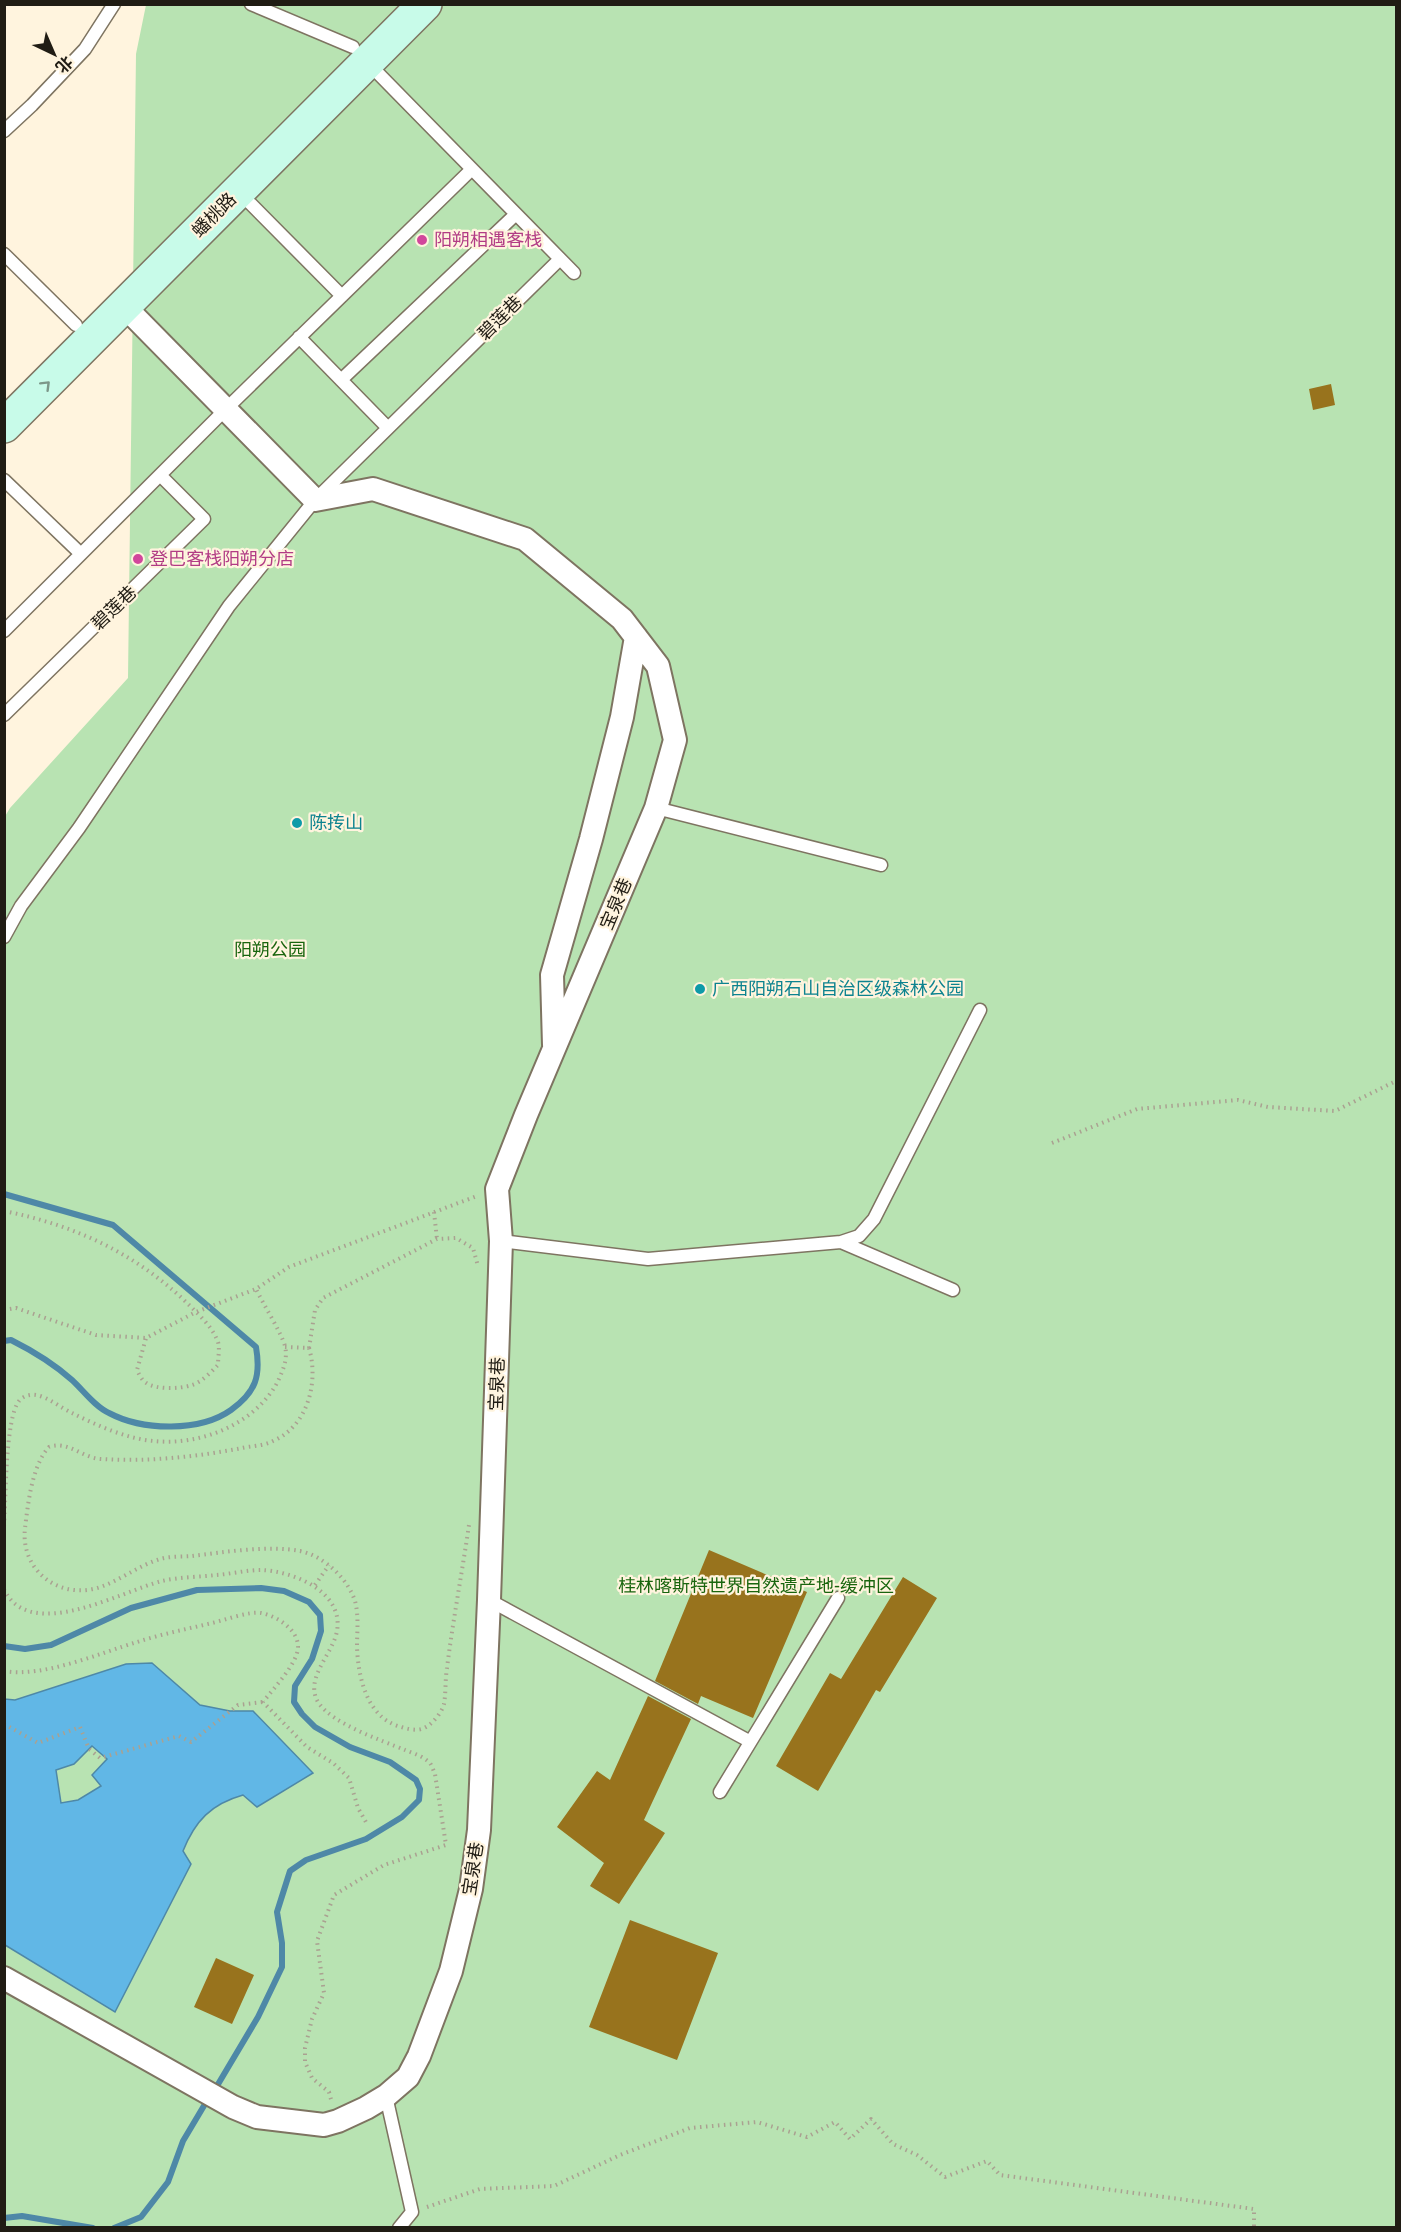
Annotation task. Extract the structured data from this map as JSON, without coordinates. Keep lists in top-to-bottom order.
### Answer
{
  "streets": {
    "main road": ["蟠桃路"],
    "street": ["宝泉巷"],
    "lane": ["碧莲巷"]
  },
  "crossings": [
    ["碧莲巷", "宝泉巷"]
  ],
  "parks": ["阳朔公园", "桂林喀斯特世界自然遗产地-缓冲区"],
  "places": [
    "阳朔相遇客栈",
    "登巴客栈阳朔分店",
    "陈抟山",
    "广西阳朔石山自治区级森林公园"
  ],
  "north": "bottom right"
}
